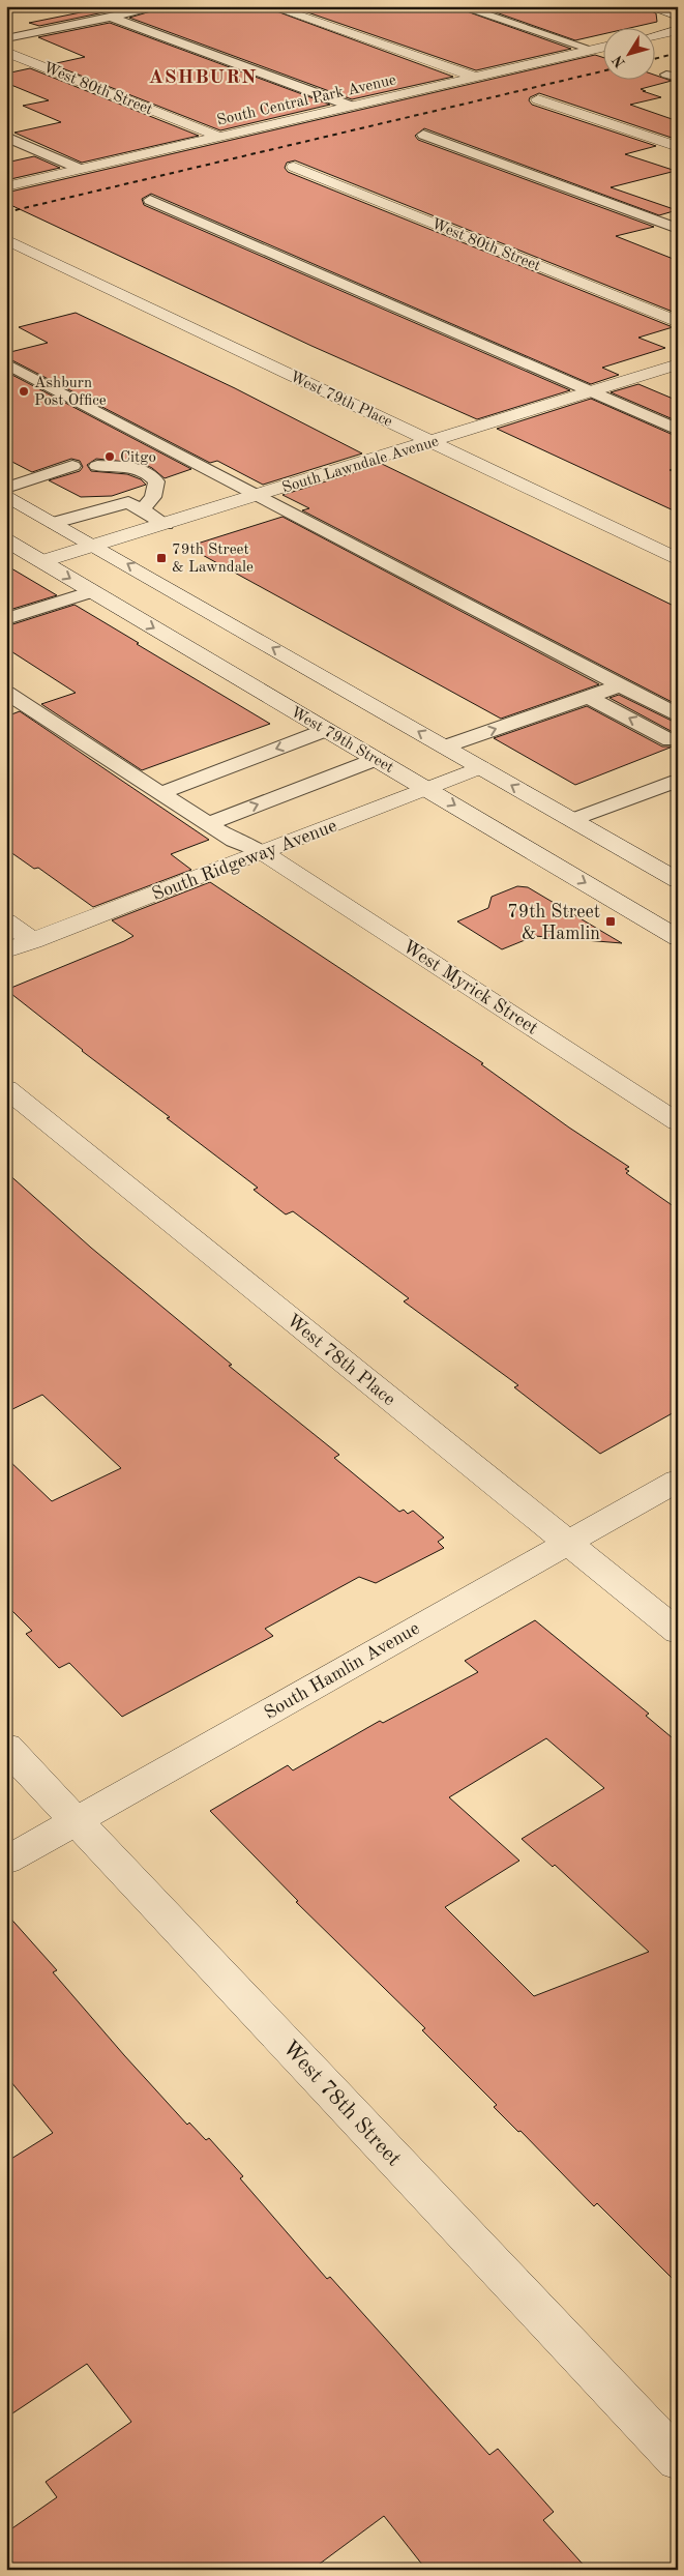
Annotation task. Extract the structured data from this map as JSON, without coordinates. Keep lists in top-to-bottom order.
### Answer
{
  "streets": {
    "street": [
      "West 80th Street",
      "South Central Park Avenue",
      "West 79th Place",
      "South Lawndale Avenue",
      "West 79th Street",
      "South Ridgeway Avenue",
      "West Myrick Street",
      "West 78th Place",
      "South Hamlin Avenue",
      "West 78th Street"
    ]
  },
  "crossings": [
    ["West 80th Street", "South Central Park Avenue"],
    ["West 79th Place", "South Lawndale Avenue"],
    ["South Lawndale Avenue", "West 79th Street"],
    ["West 79th Street", "South Ridgeway Avenue"],
    ["South Ridgeway Avenue", "West Myrick Street"],
    ["West 78th Place", "South Hamlin Avenue"],
    ["South Hamlin Avenue", "West 78th Street"]
  ],
  "districts": ["ASHBURN"],
  "places": {
    "other": ["Ashburn Post Office", "Citgo"],
    "transit": ["79th Street & Lawndale", "79th Street & Hamlin"]
  },
  "north": "bottom left"
}
